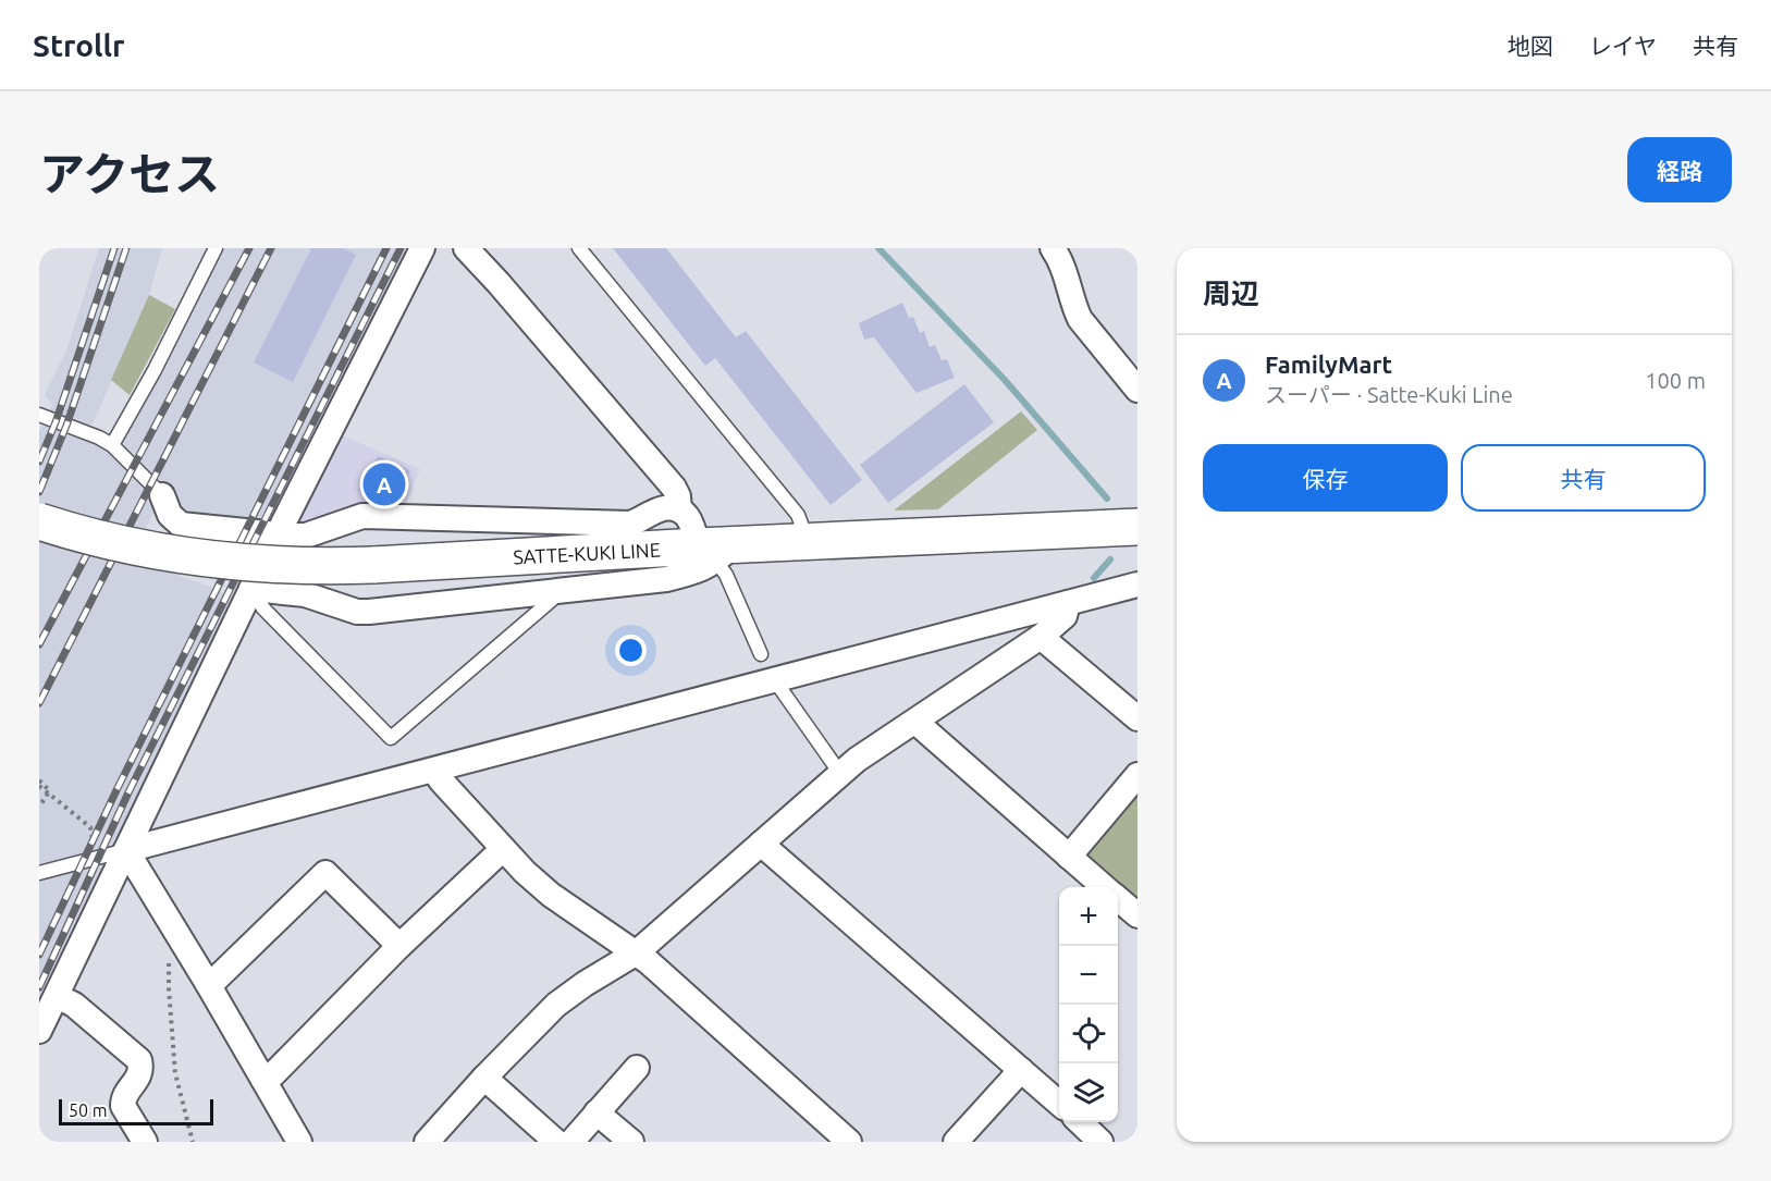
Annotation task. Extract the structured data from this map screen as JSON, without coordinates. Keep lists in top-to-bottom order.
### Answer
{
  "streets": {
    "main road": ["SATTE-KUKI LINE"]
  },
  "scale_bar": "50 m",
  "page": {
    "header": "Strollr",
    "nav": ["地図", "レイヤ", "共有"],
    "title": "アクセス",
    "buttons": [
      "経路",
      ["保存", "共有"]
    ],
    "heading": "周辺",
    "list": [
      {
        "mark": "A",
        "name": "FamilyMart",
        "note": "スーパー · Satte-Kuki Line",
        "value": "100 m"
      }
    ],
    "pins": "A",
    "map_buttons": ["+", "−"],
    "scale": "50 m"
  }
}
